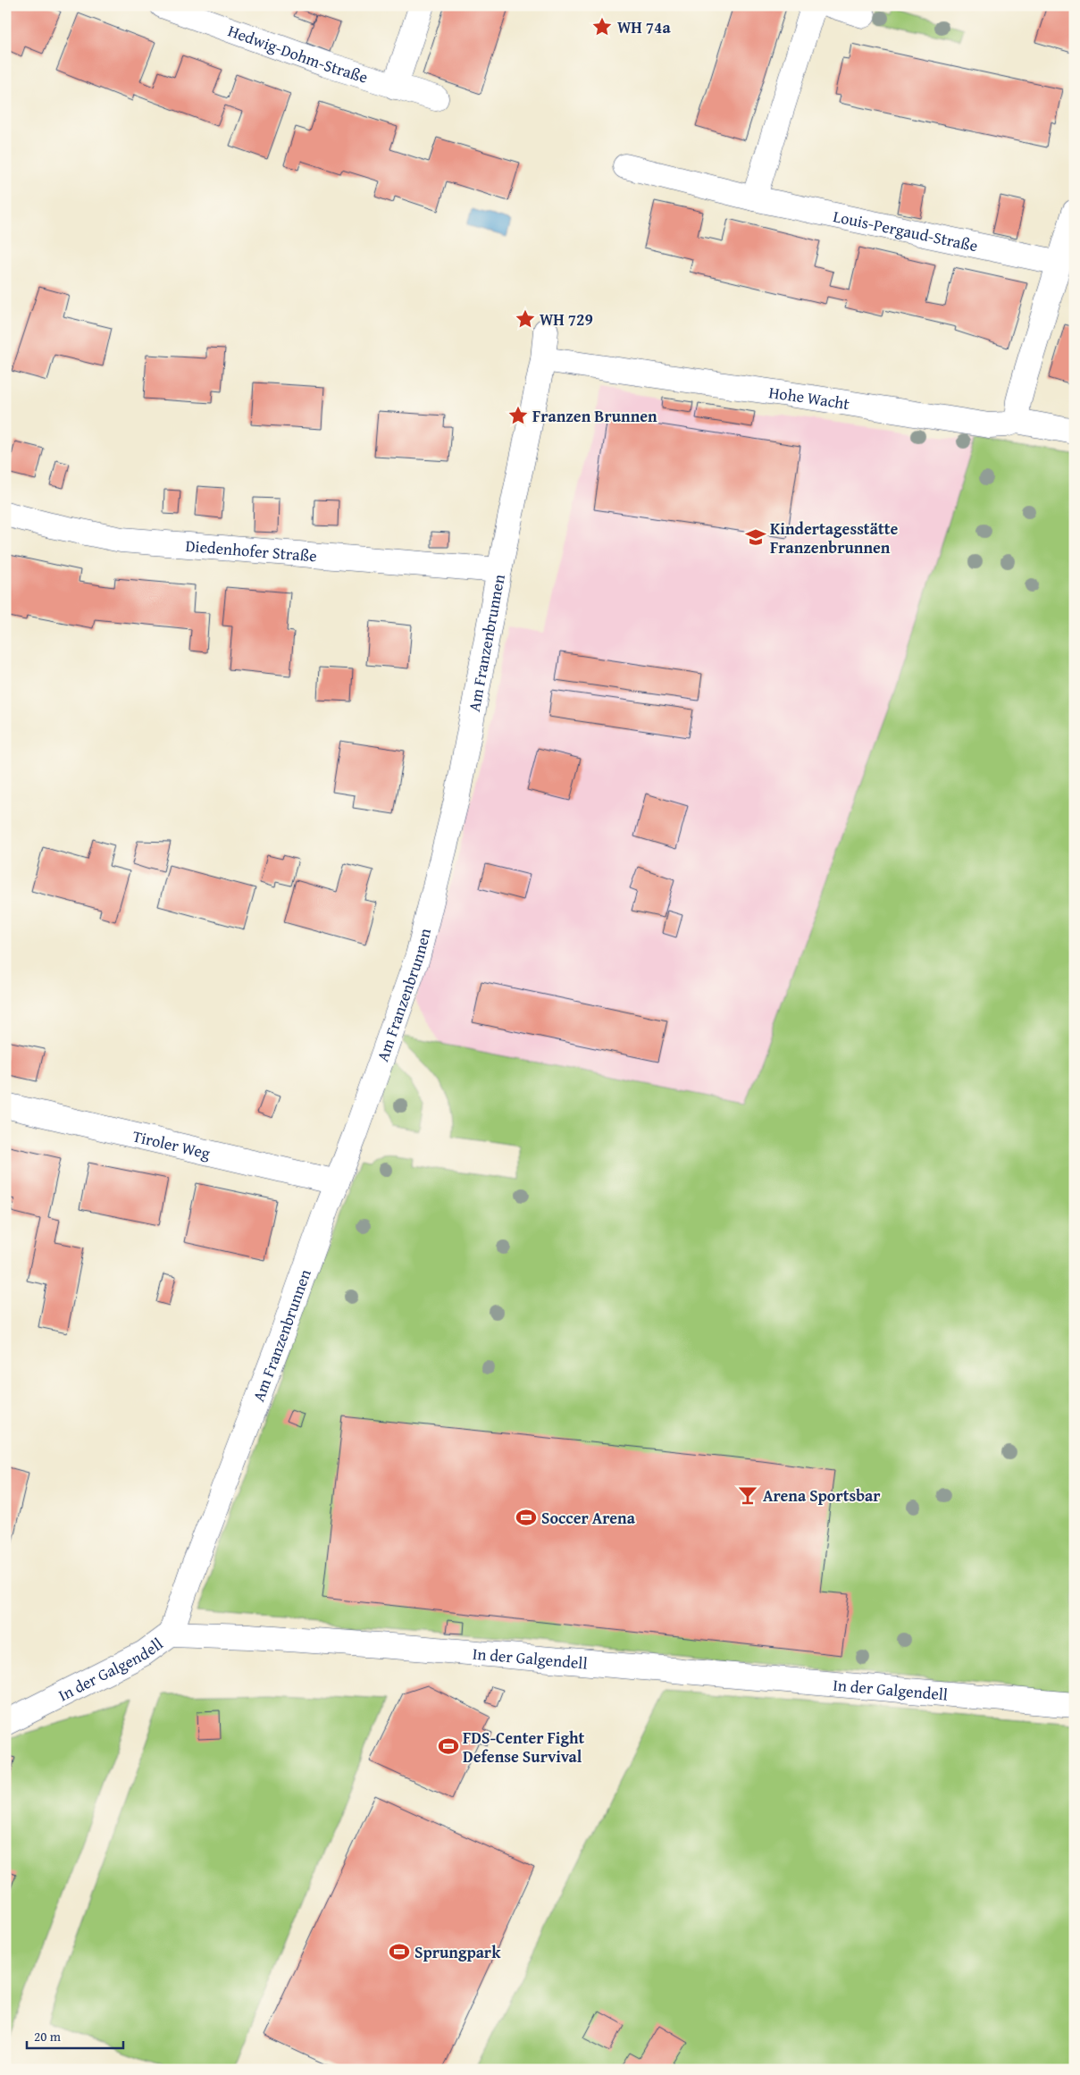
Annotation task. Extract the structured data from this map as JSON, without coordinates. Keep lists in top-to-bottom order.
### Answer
{
  "streets": {
    "street": [
      "Hedwig-Dohm-Straße",
      "Louis-Pergaud-Straße",
      "Hohe Wacht",
      "Diedenhofer Straße",
      "Am Franzenbrunnen",
      "Tiroler Weg",
      "In der Galgendell"
    ]
  },
  "crossings": [
    ["Hohe Wacht", "Am Franzenbrunnen"],
    ["Diedenhofer Straße", "Am Franzenbrunnen"],
    ["Am Franzenbrunnen", "Tiroler Weg"],
    ["Am Franzenbrunnen", "In der Galgendell"]
  ],
  "places": {
    "place": ["WH 74a", "WH 729", "Franzen Brunnen"],
    "school or university": ["Kindertagesstätte Franzenbrunnen"],
    "bar": ["Arena Sportsbar"],
    "sports": ["Soccer Arena", "FDS-Center Fight Defense Survival", "Sprungpark"]
  },
  "scale_bar": "20 m"
}
